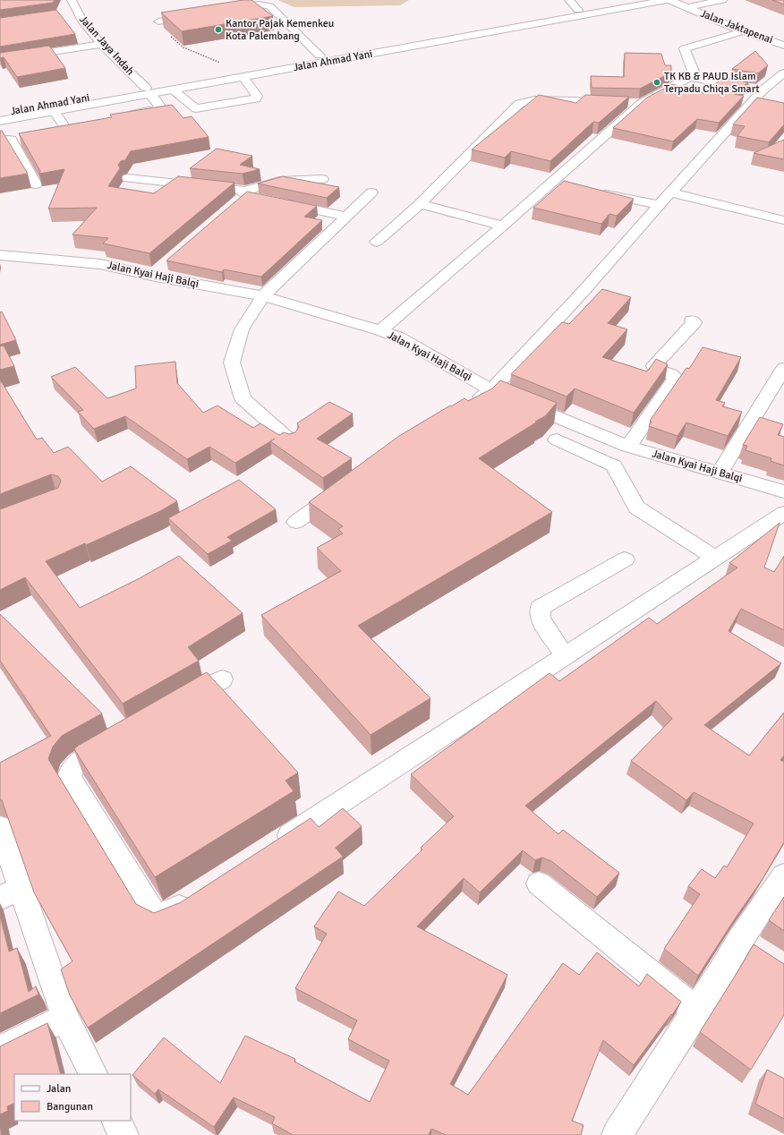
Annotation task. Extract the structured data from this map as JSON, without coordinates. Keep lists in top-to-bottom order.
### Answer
{
  "streets": {
    "main road": [
      "Jalan Jaktapenai",
      "Jalan Jaya Indah",
      "Jalan Ahmad Yani",
      "Jalan Kyai Haji Balqi"
    ]
  },
  "crossings": [
    ["Jalan Jaya Indah", "Jalan Ahmad Yani"]
  ],
  "places": ["Kantor Pajak Kemenkeu Kota Palembang", "TK KB & PAUD Islam Terpadu Chiqa Smart"],
  "legend": ["Jalan", "Bangunan"]
}
